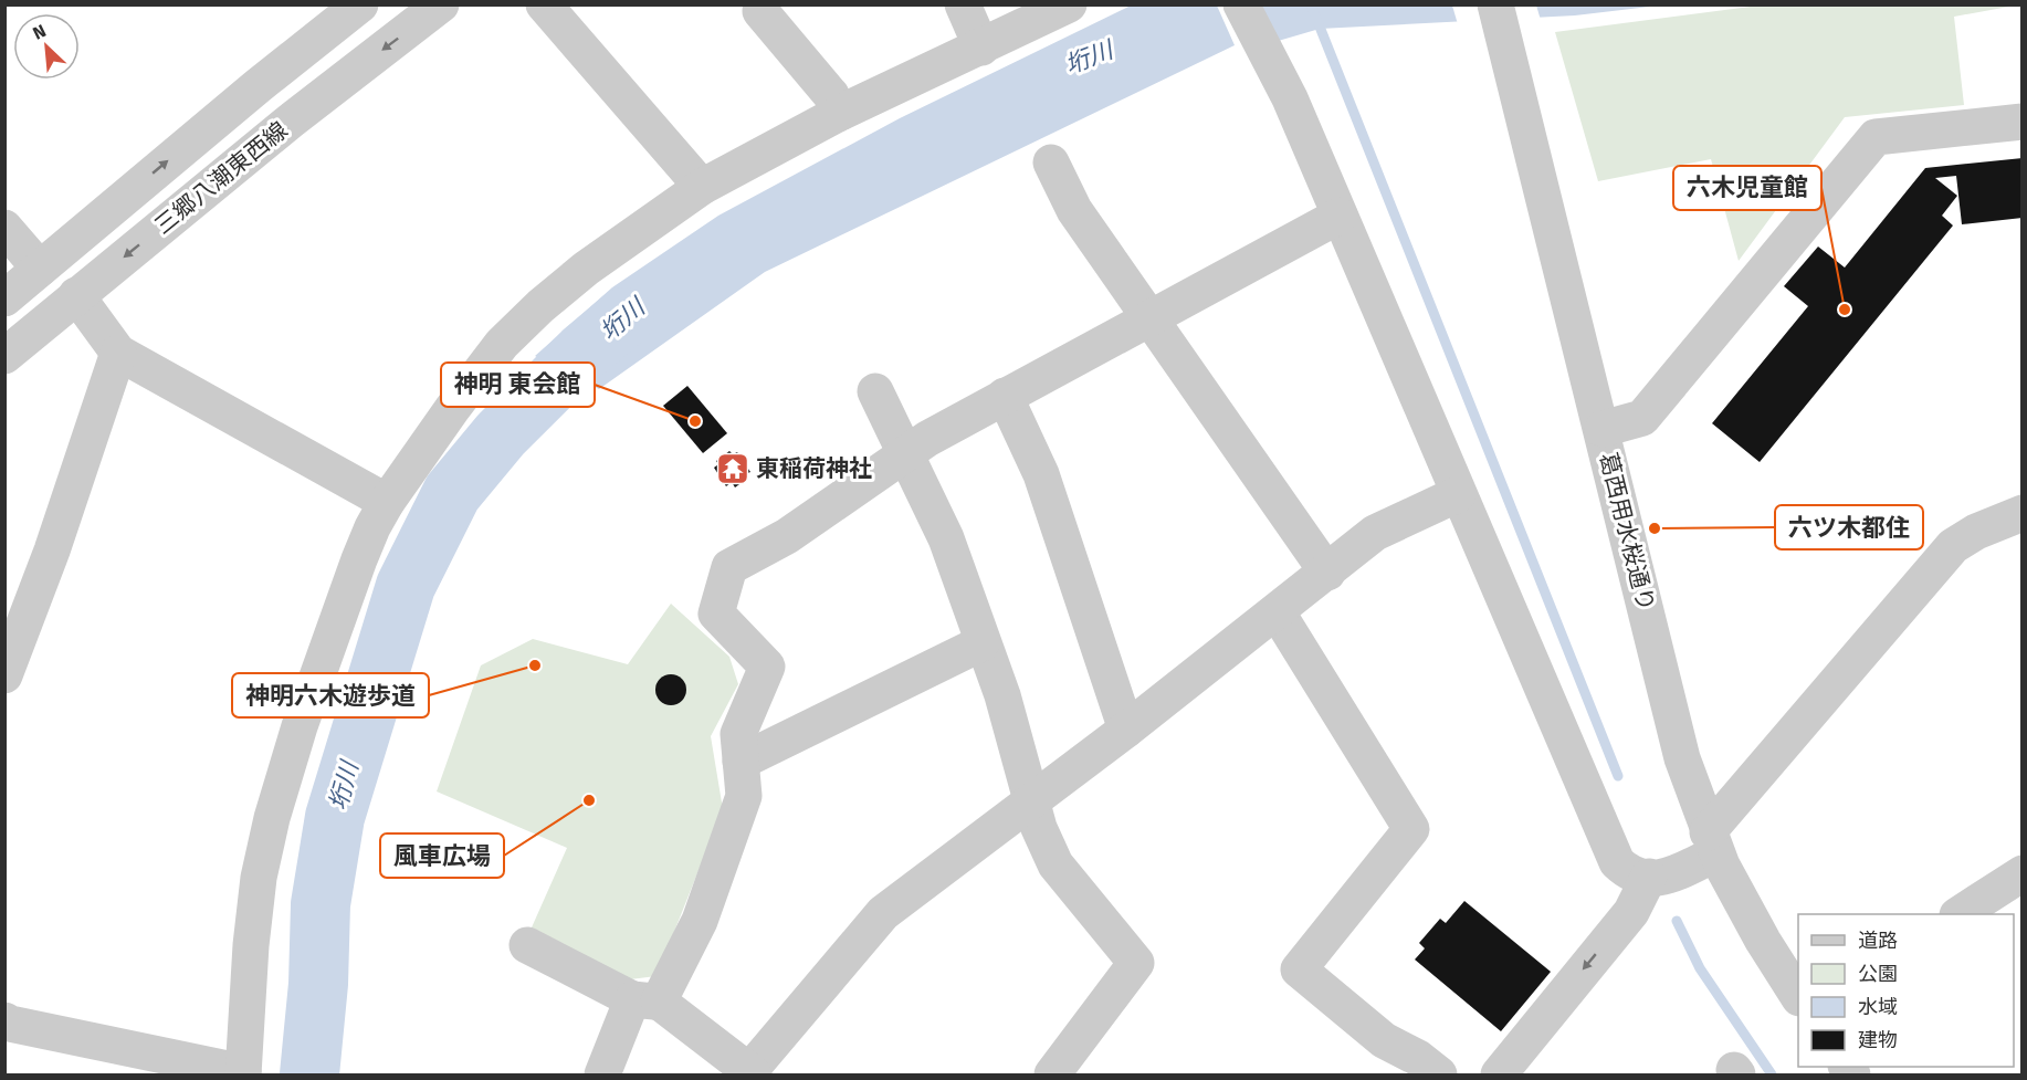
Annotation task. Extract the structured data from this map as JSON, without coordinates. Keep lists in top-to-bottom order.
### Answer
{
  "streets": {
    "street": ["三郷八潮東西線", "葛西用水桜通り"]
  },
  "water": ["垳川"],
  "places": {
    "other": [
      "六木児童館",
      "神明 東会館",
      "六ツ木都住",
      "神明六木遊歩道",
      "風車広場"
    ],
    "temple": ["東稲荷神社"]
  },
  "legend": [
    "道路",
    "公園",
    "水域",
    "建物"
  ],
  "north": "top left"
}
